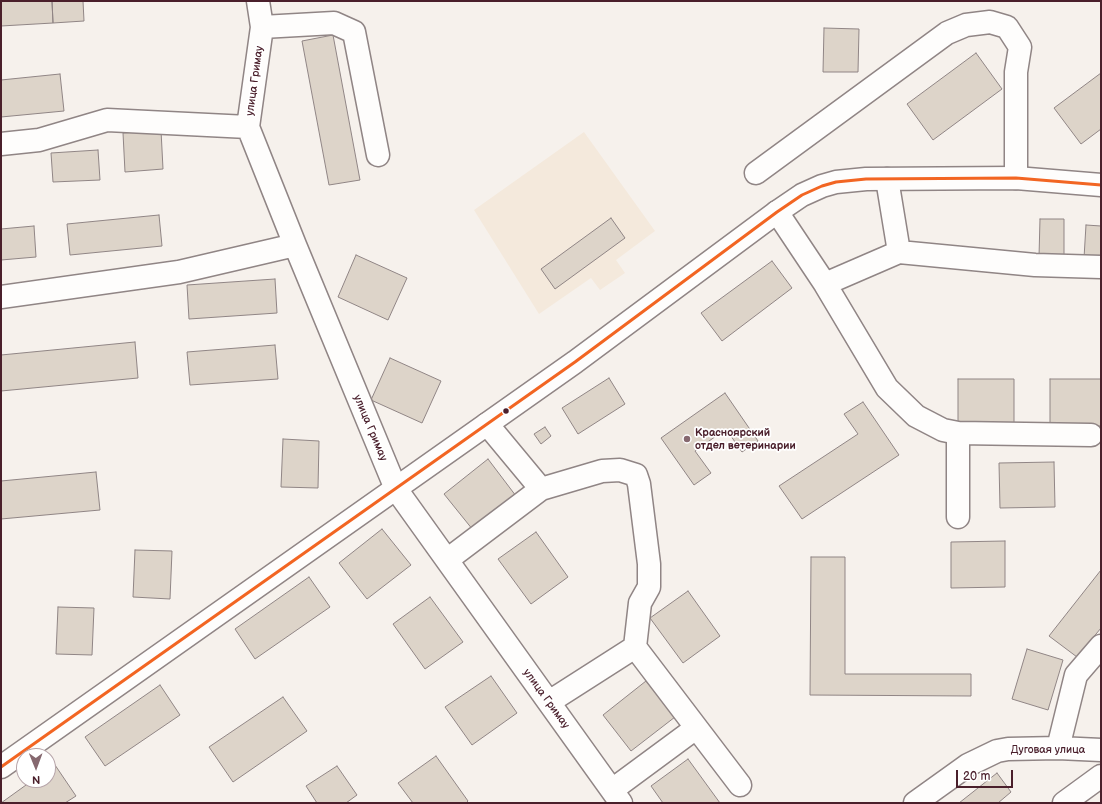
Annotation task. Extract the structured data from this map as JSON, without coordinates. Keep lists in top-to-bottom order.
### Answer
{
  "streets": {
    "main road": ["улица Гримау", "Дуговая улица"]
  },
  "places": ["Красноярский отдел ветеринарии"],
  "scale_bar": "20 m",
  "north": "bottom"
}
